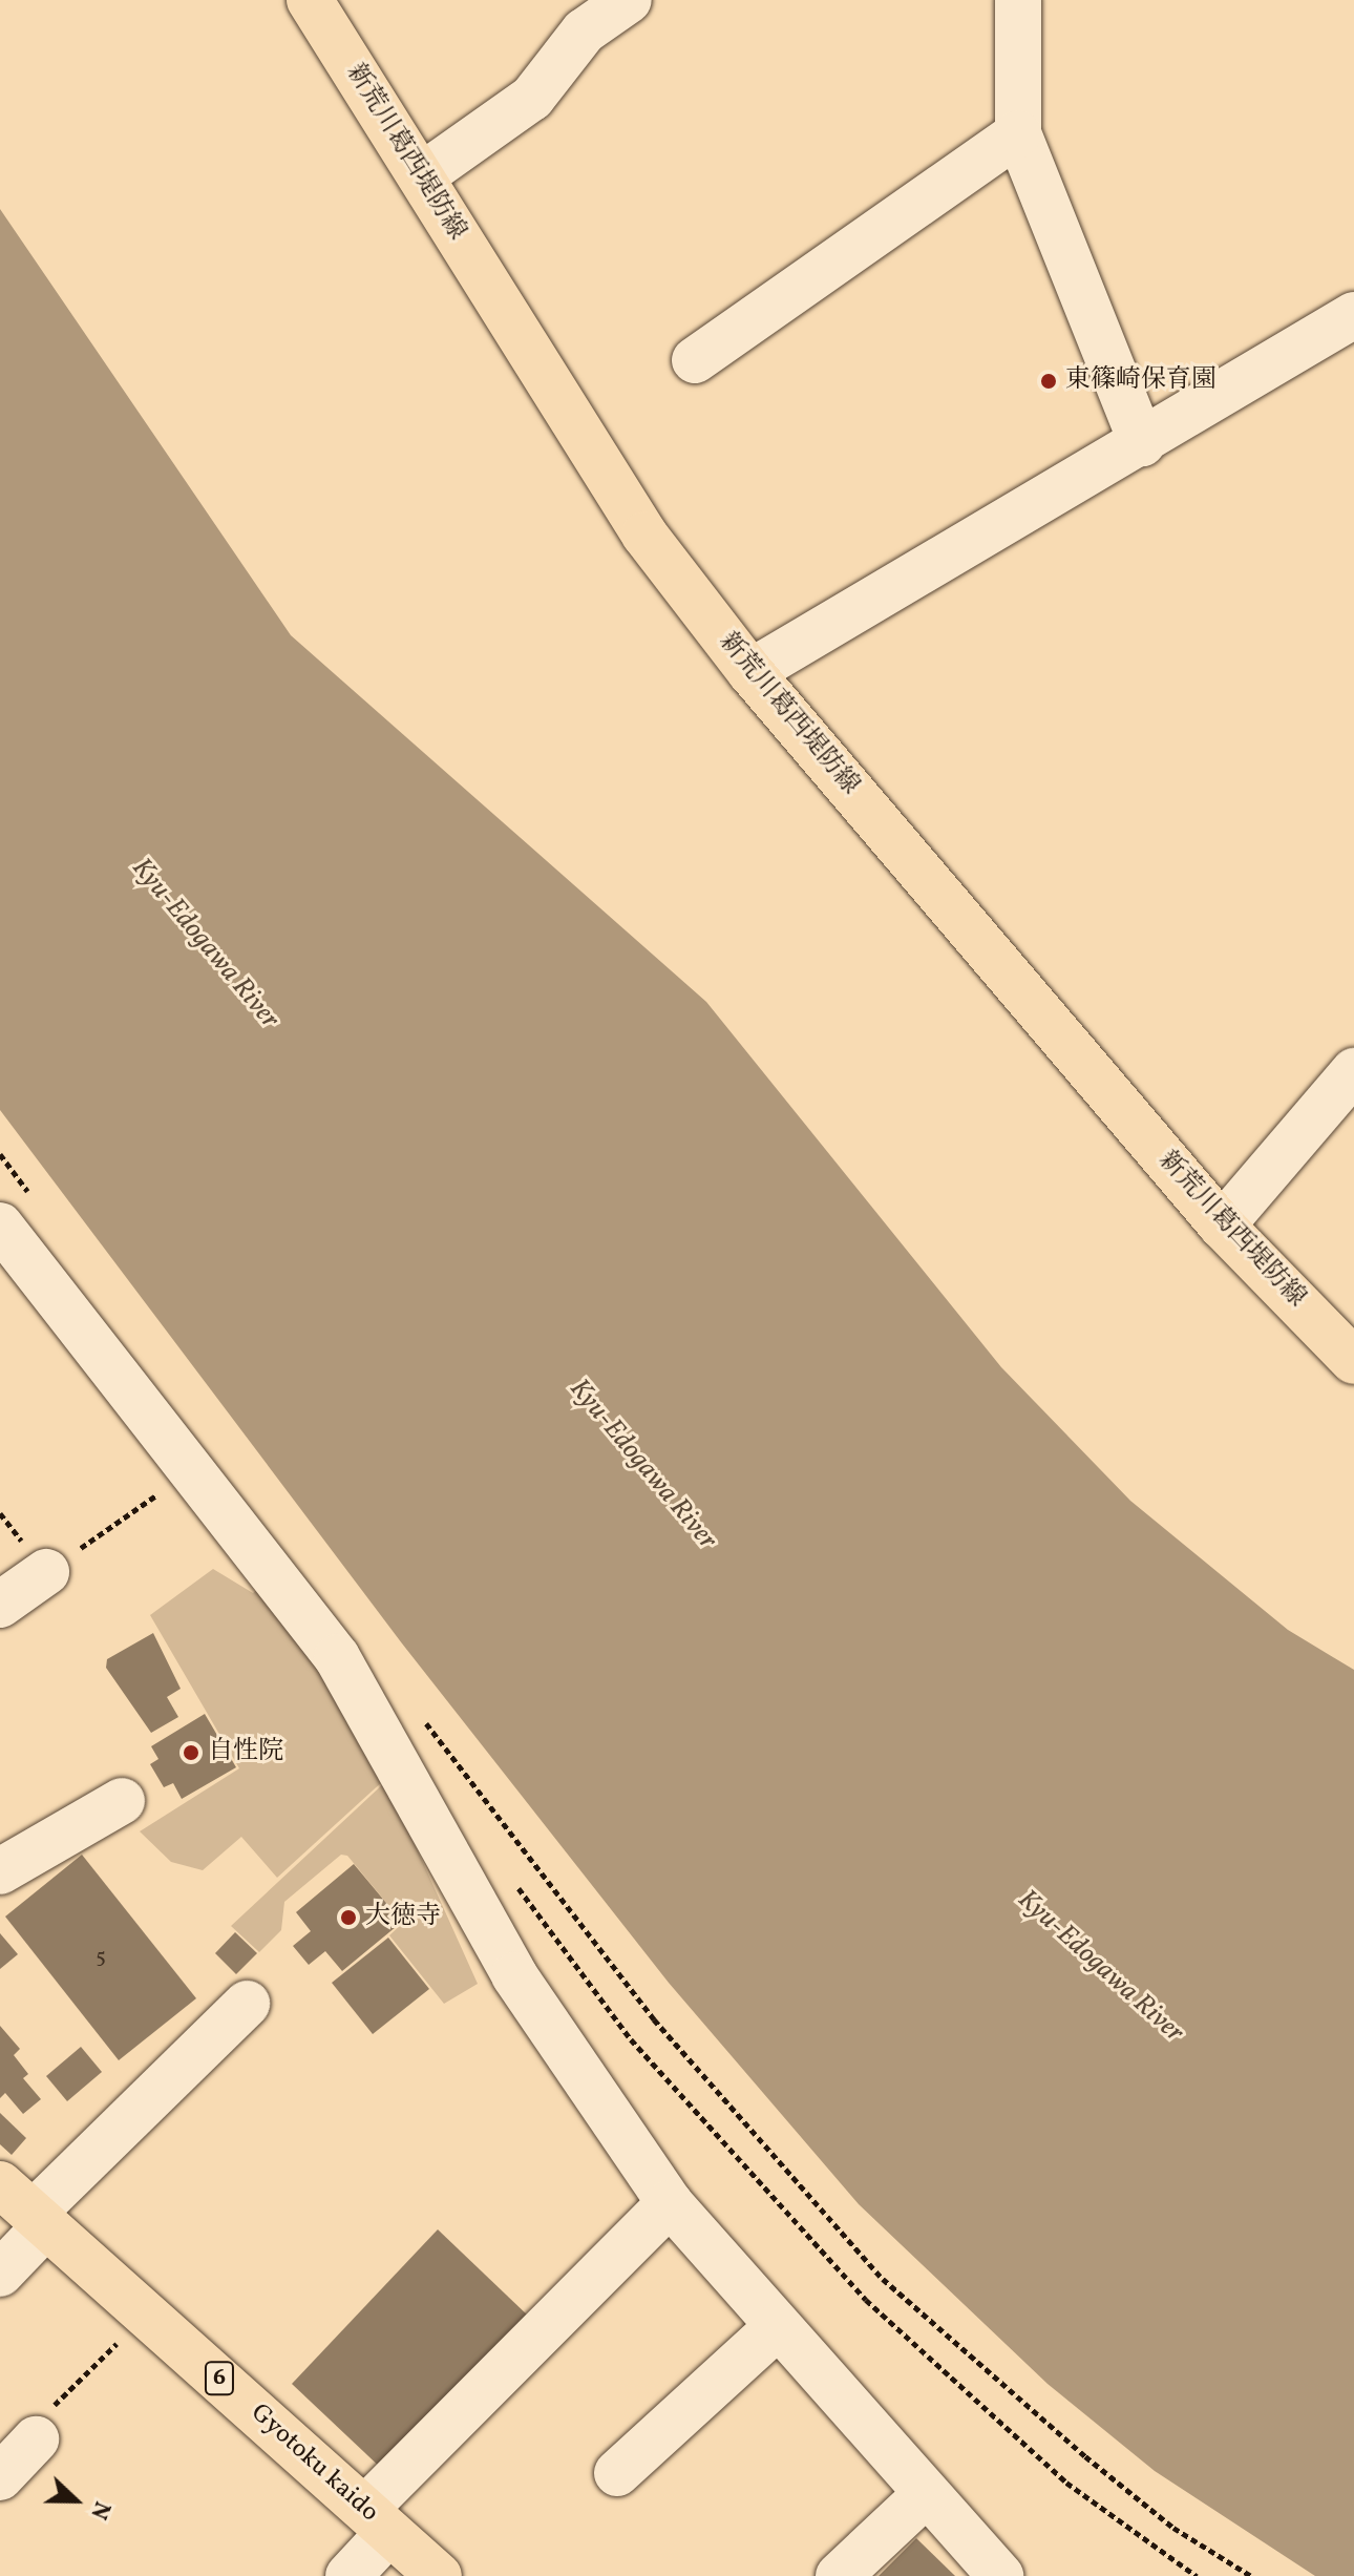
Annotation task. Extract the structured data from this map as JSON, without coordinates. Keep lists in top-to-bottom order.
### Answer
{
  "streets": {
    "main road": ["新荒川葛西堤防線", "6", "Gyotoku kaido"]
  },
  "water": ["Kyu-Edogawa River"],
  "places": ["東篠崎保育園", "自性院", "大徳寺"],
  "house_numbers": ["5"],
  "north": "right"
}
